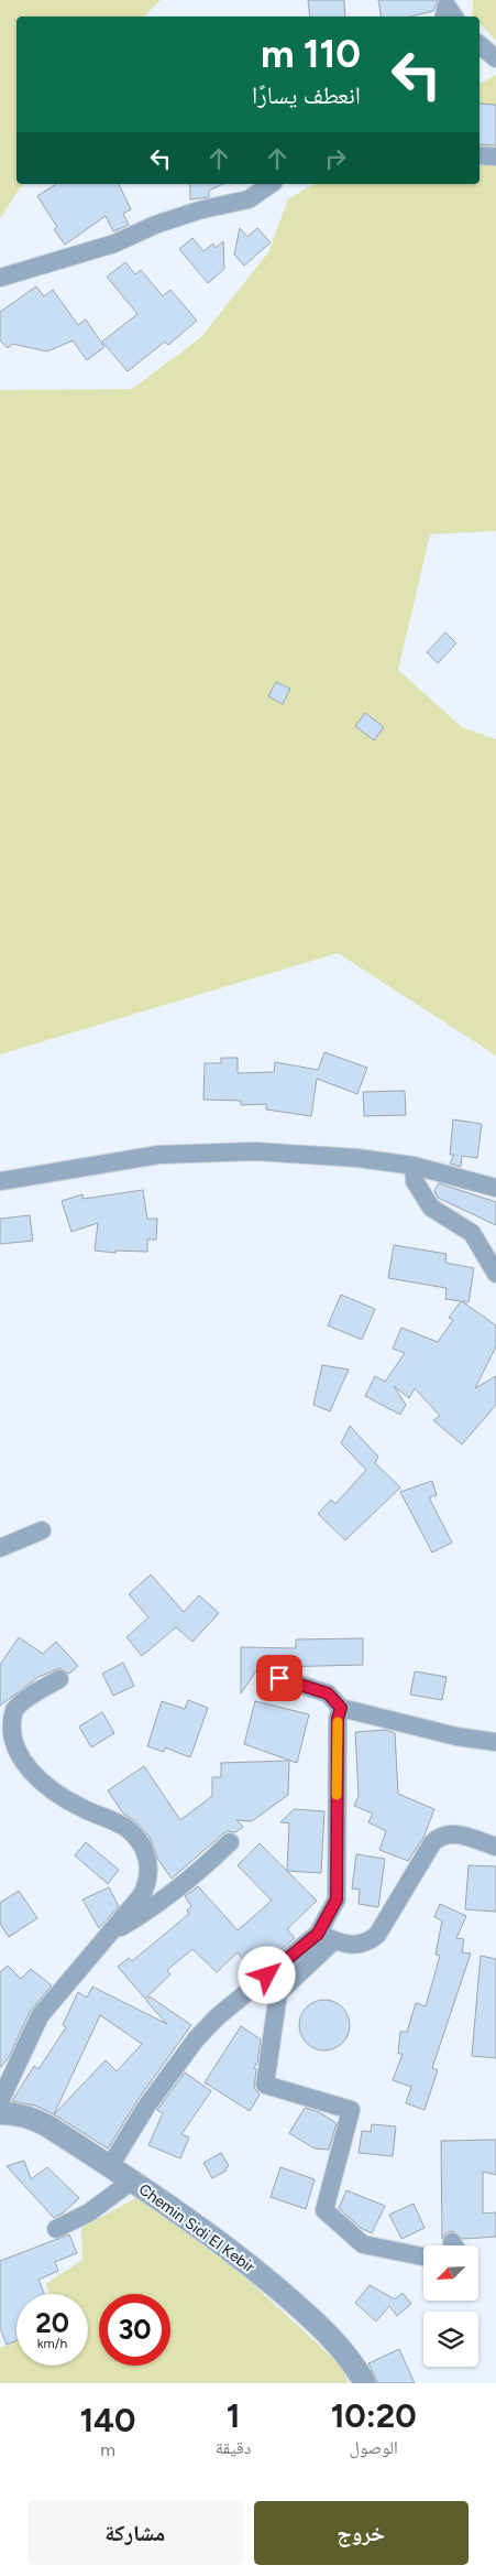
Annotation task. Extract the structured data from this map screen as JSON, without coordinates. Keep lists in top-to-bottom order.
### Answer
{
  "streets": {
    "street": ["Chemin Sidi El Kebir"]
  },
  "north": "bottom left",
  "page": {
    "turn": ["110 m", "انعطف يسارًا"],
    "speed": "20 km/h",
    "limit": "30",
    "eta": [
      "10:20",
      "الوصول",
      "1",
      "دقيقة",
      "140",
      "m"
    ],
    "buttons": ["خروج", "مشاركة"]
  }
}
